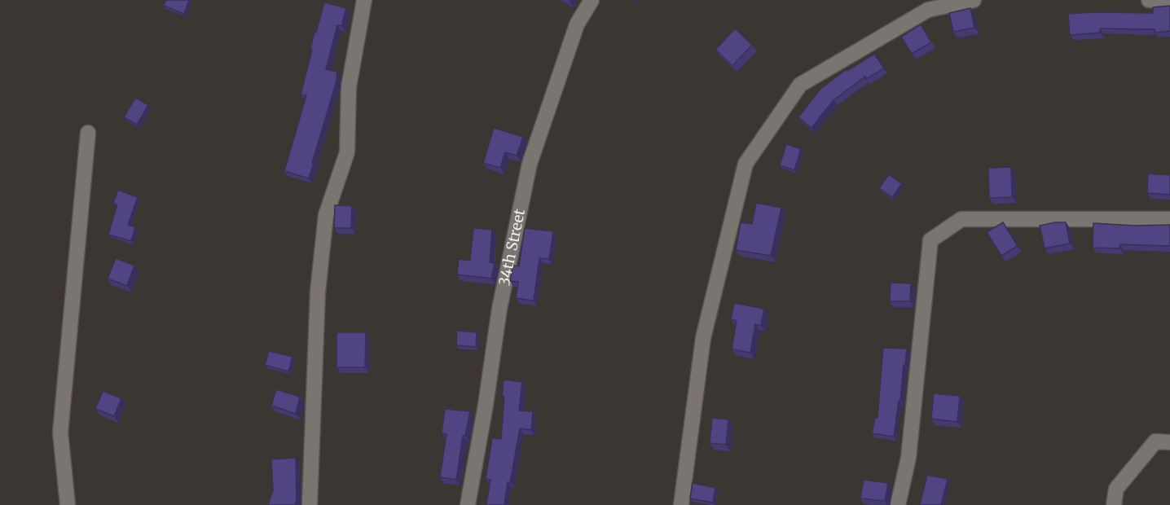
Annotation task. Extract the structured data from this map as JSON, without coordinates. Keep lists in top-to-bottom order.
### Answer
{
  "streets": {
    "street": ["34th Street"]
  }
}
